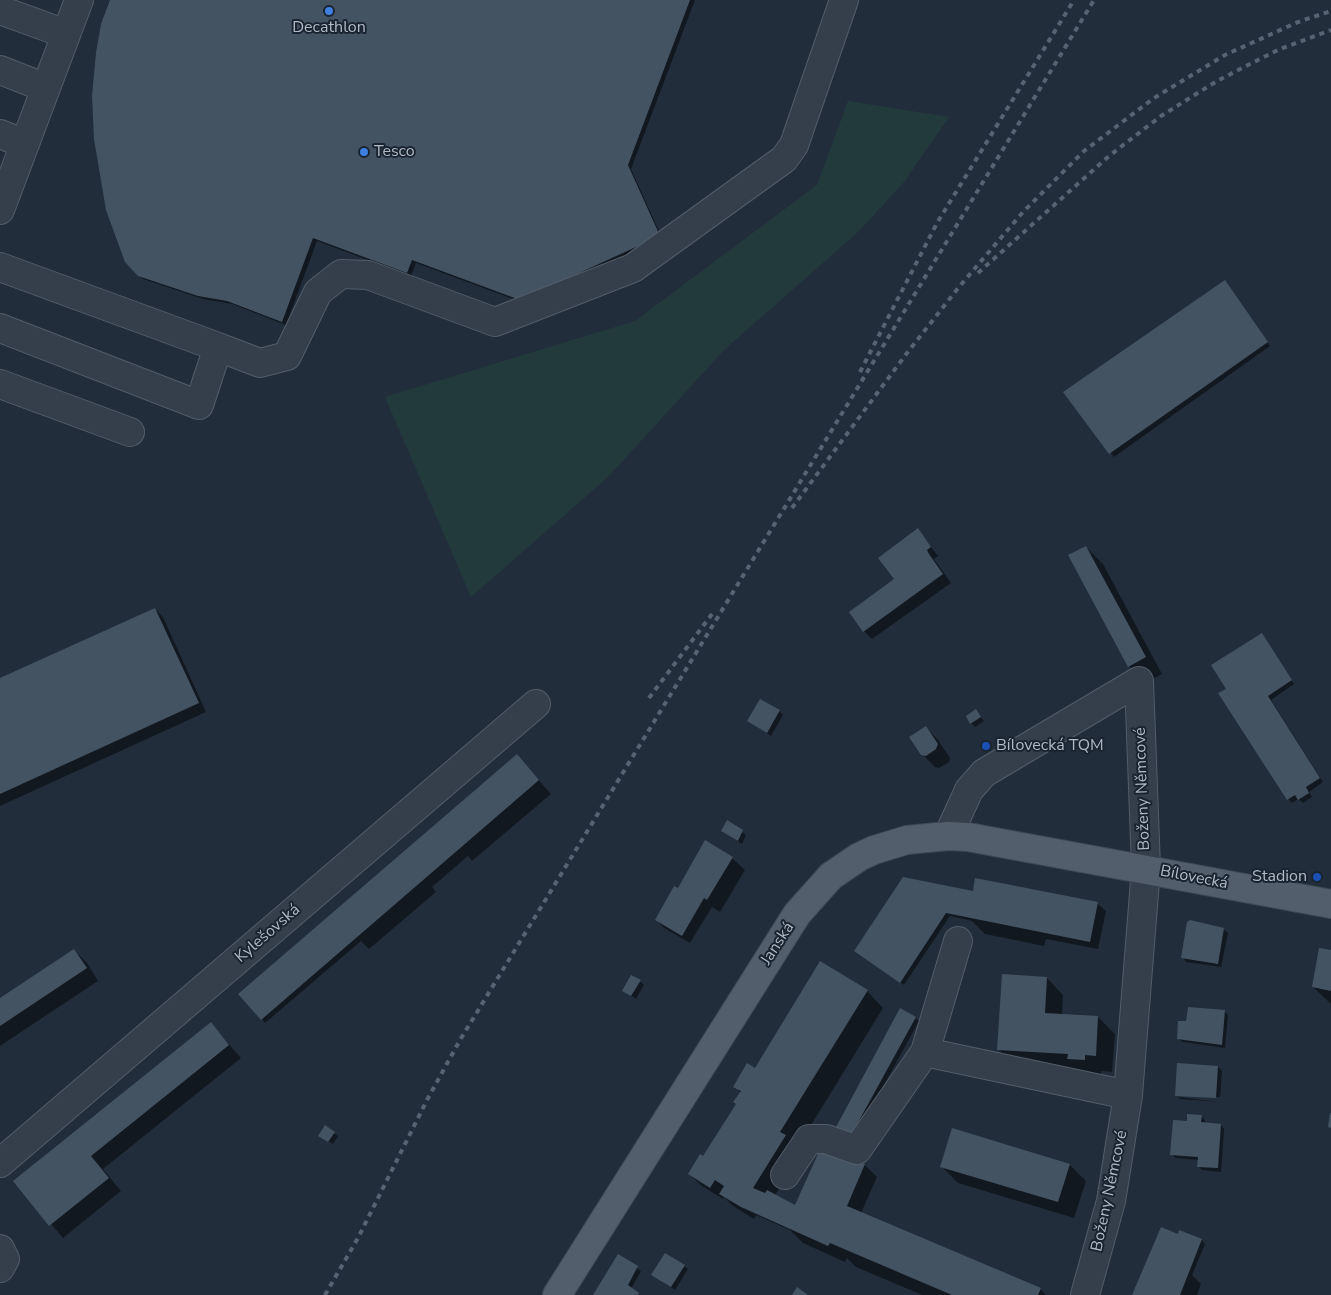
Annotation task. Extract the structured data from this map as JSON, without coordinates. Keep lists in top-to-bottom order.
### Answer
{
  "streets": {
    "main road": ["Bílovecká", "Janská"],
    "street": ["Boženy Němcové", "Kylešovská"]
  },
  "crossings": [
    ["Boženy Němcové", "Bílovecká"],
    ["Boženy Němcové", "Janská"],
    ["Bílovecká", "Janská"]
  ],
  "places": [
    "Decathlon",
    "Tesco",
    "Bílovecká TQM",
    "Stadion"
  ]
}
